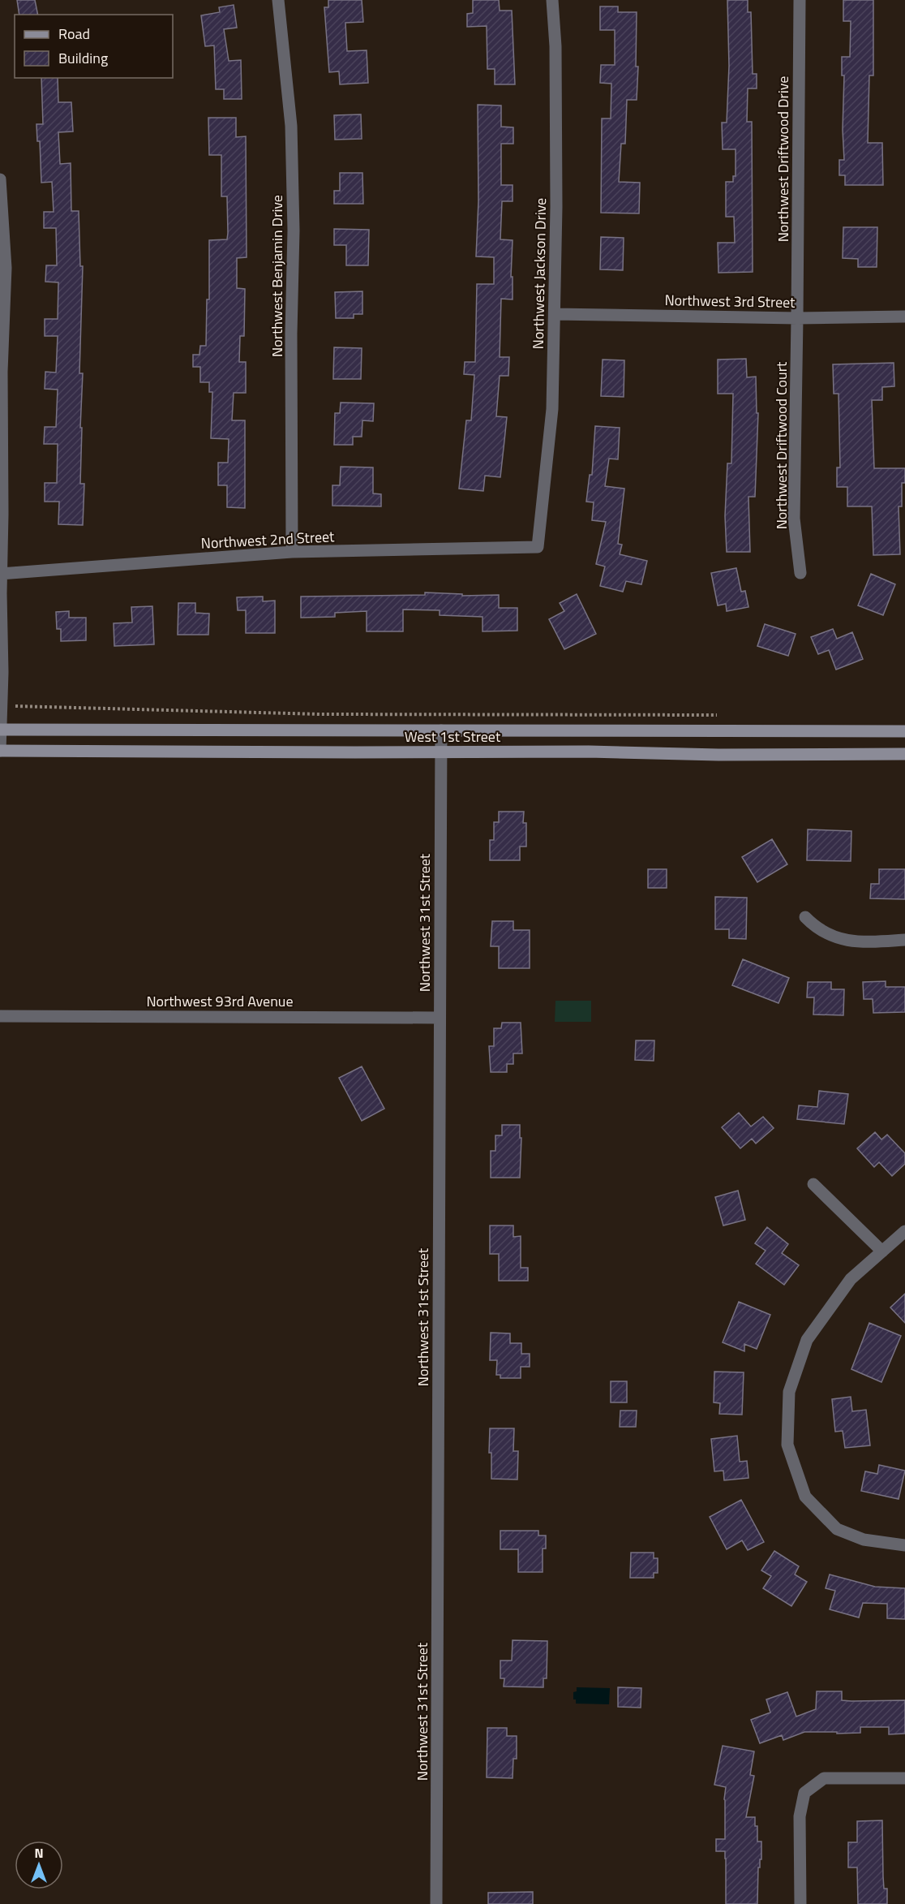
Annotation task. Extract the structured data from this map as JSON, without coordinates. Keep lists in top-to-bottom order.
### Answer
{
  "streets": {
    "main road": ["West 1st Street"],
    "street": [
      "Northwest Driftwood Drive",
      "Northwest Jackson Drive",
      "Northwest Benjamin Drive",
      "Northwest 3rd Street",
      "Northwest Driftwood Court",
      "Northwest 2nd Street",
      "Northwest 31st Street",
      "Northwest 93rd Avenue"
    ]
  },
  "crossings": [
    ["Northwest Driftwood Drive", "Northwest 3rd Street"],
    ["Northwest Driftwood Drive", "Northwest Driftwood Court"],
    ["Northwest Jackson Drive", "Northwest 3rd Street"],
    ["Northwest Jackson Drive", "Northwest 2nd Street"],
    ["Northwest Benjamin Drive", "Northwest 2nd Street"],
    ["Northwest 3rd Street", "Northwest Driftwood Court"],
    ["West 1st Street", "Northwest 31st Street"],
    ["Northwest 31st Street", "Northwest 93rd Avenue"]
  ],
  "legend": ["Road", "Building"],
  "north": "top"
}
